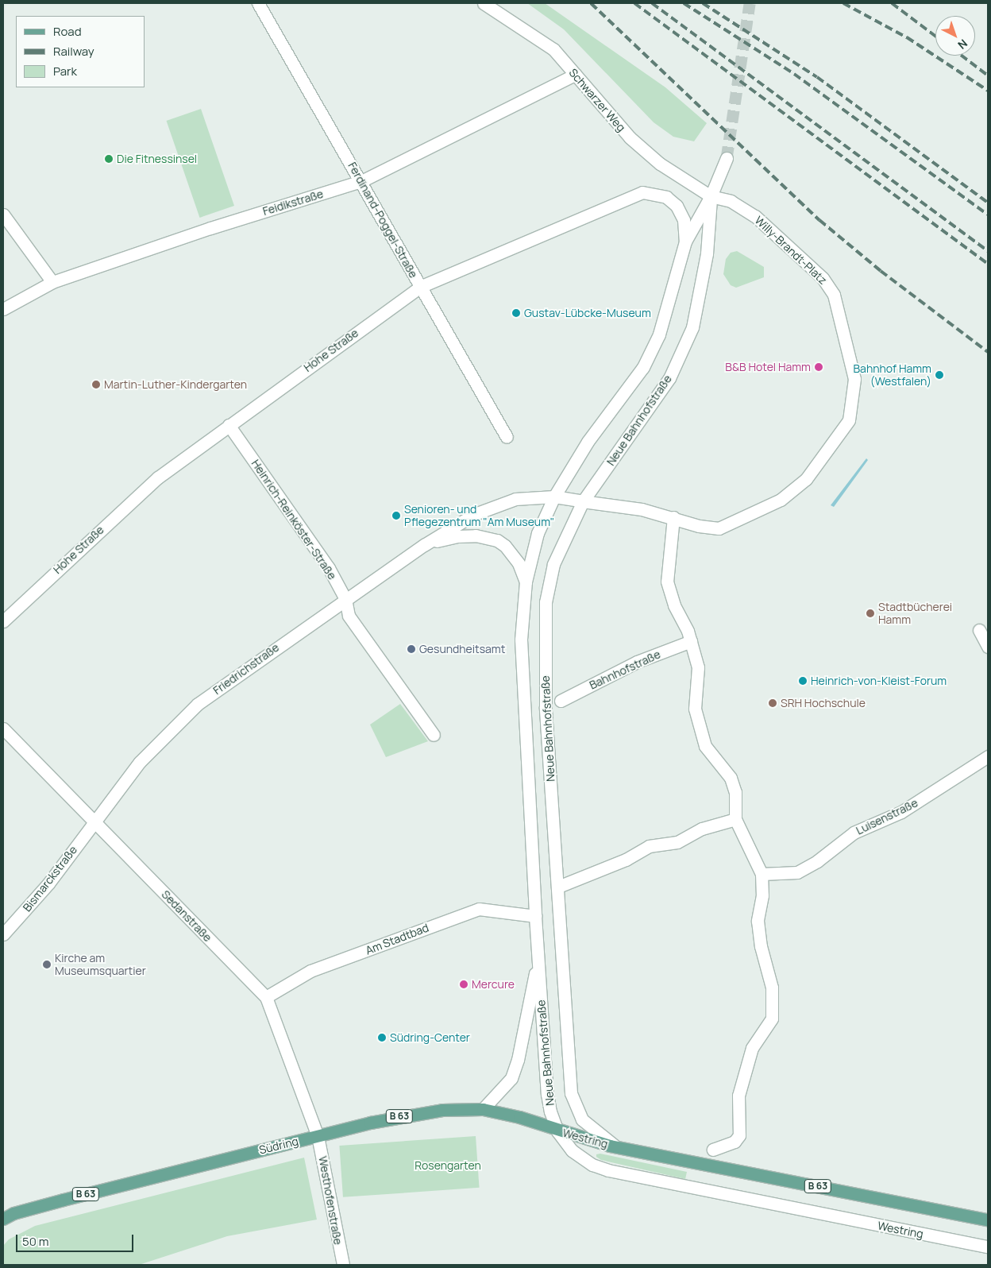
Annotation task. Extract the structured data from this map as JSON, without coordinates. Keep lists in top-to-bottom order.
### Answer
{
  "streets": {
    "main road": ["B 63", "Westring", "Südring"],
    "street": [
      "Schwarzer Weg",
      "Feidikstraße",
      "Ferdinand-Poggel-Straße",
      "Willy-Brandt-Platz",
      "Hohe Straße",
      "Neue Bahnhofstraße",
      "Heinrich-Reinköster-Straße",
      "Friedrichstraße",
      "Bahnhofstraße",
      "Luisenstraße",
      "Bismarckstraße",
      "Sedanstraße",
      "Am Stadtbad",
      "Westhofenstraße"
    ]
  },
  "crossings": [
    ["Schwarzer Weg", "Feidikstraße"],
    ["Schwarzer Weg", "Willy-Brandt-Platz"],
    ["Schwarzer Weg", "Neue Bahnhofstraße"],
    ["Feidikstraße", "Ferdinand-Poggel-Straße"],
    ["Ferdinand-Poggel-Straße", "Hohe Straße"],
    ["Willy-Brandt-Platz", "Neue Bahnhofstraße"],
    ["Willy-Brandt-Platz", "Friedrichstraße"],
    ["Hohe Straße", "Neue Bahnhofstraße"],
    ["Hohe Straße", "Heinrich-Reinköster-Straße"],
    ["Neue Bahnhofstraße", "Friedrichstraße"],
    ["Neue Bahnhofstraße", "Am Stadtbad"],
    ["Neue Bahnhofstraße", "Westring"],
    ["Neue Bahnhofstraße", "Südring"],
    ["Heinrich-Reinköster-Straße", "Friedrichstraße"],
    ["Friedrichstraße", "Bismarckstraße"],
    ["Friedrichstraße", "Sedanstraße"],
    ["Bismarckstraße", "Sedanstraße"],
    ["Sedanstraße", "Am Stadtbad"],
    ["Sedanstraße", "Südring"],
    ["Sedanstraße", "Westhofenstraße"],
    ["Westring", "Südring"],
    ["Südring", "Westhofenstraße"]
  ],
  "parks": ["Rosengarten"],
  "places": [
    "Die Fitnessinsel",
    "Gustav-Lübcke-Museum",
    "B&B Hotel Hamm",
    "Bahnhof Hamm (Westfalen)",
    "Martin-Luther-Kindergarten",
    "Senioren- und Pflegezentrum \"Am Museum\"",
    "Stadtbücherei Hamm",
    "Gesundheitsamt",
    "Heinrich-von-Kleist-Forum",
    "SRH Hochschule",
    "Kirche am Museumsquartier",
    "Mercure",
    "Südring-Center"
  ],
  "legend": ["Road", "Railway", "Park"],
  "scale_bar": "50 m",
  "north": "bottom right"
}
